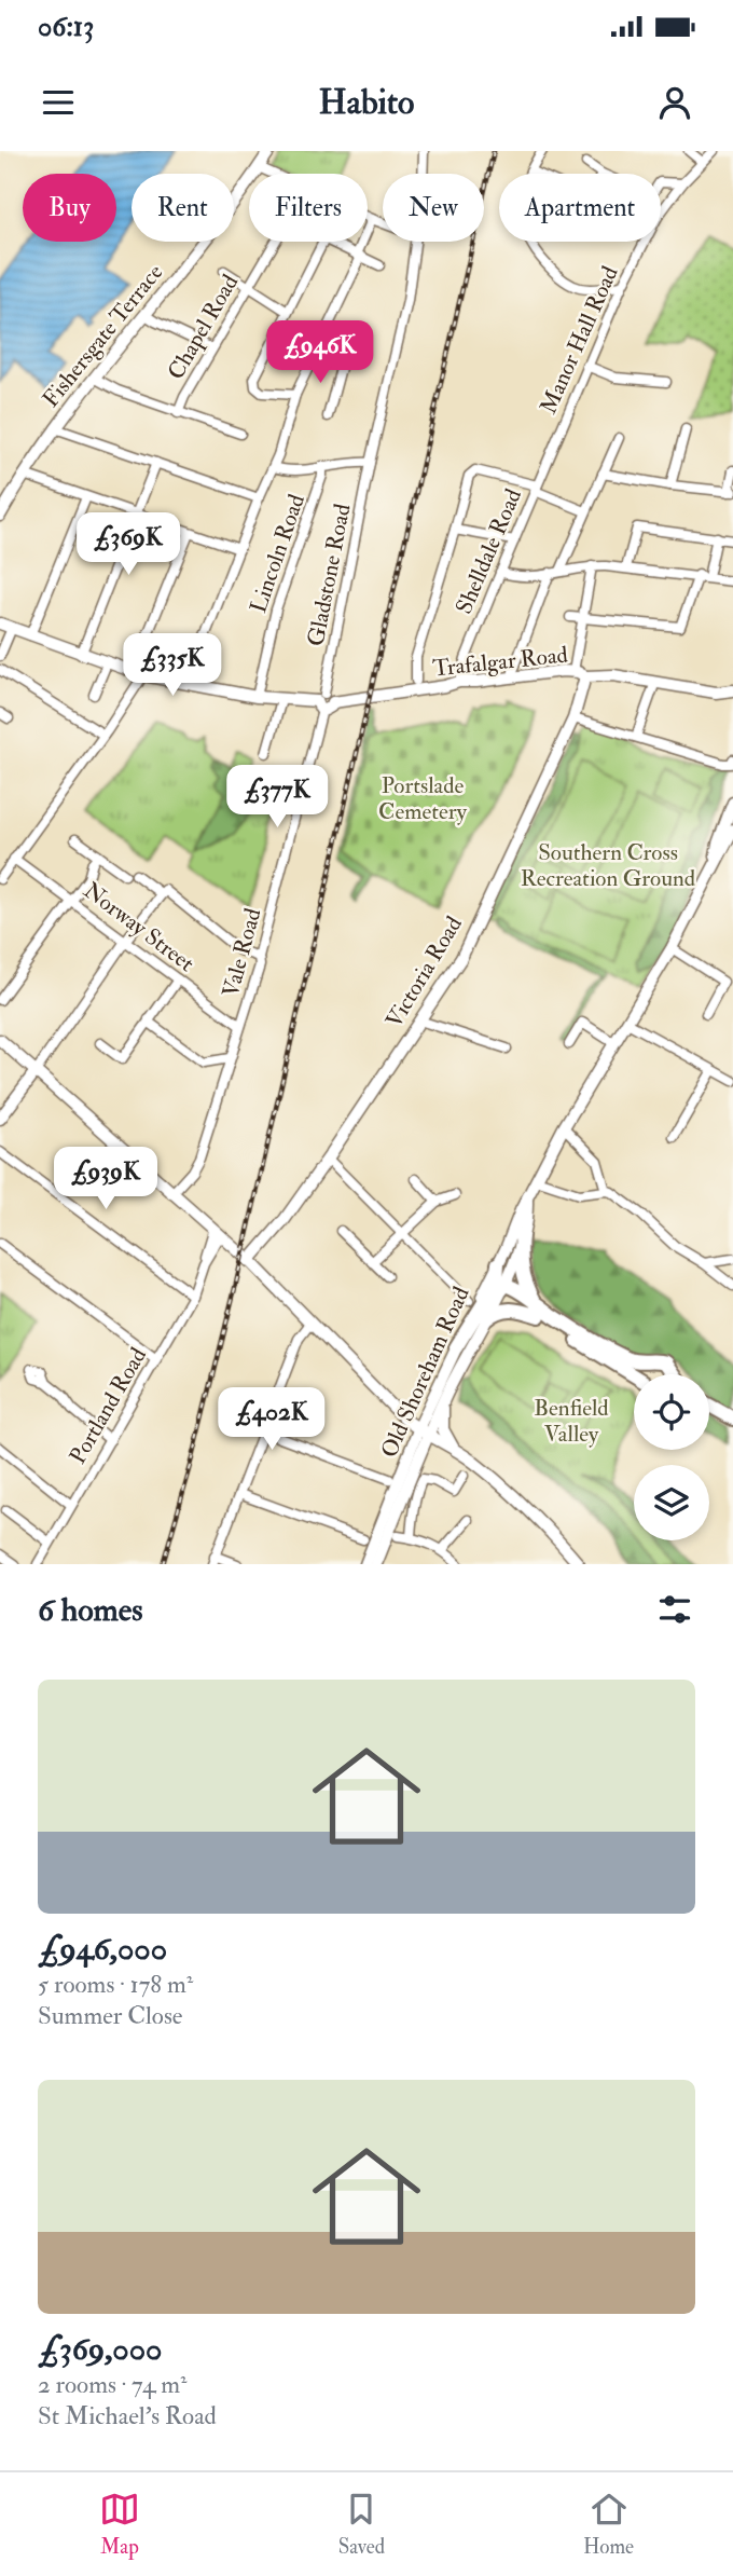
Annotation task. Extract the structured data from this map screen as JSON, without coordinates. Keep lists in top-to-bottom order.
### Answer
{
  "streets": {
    "main road": [
      "Fishersgate Terrace",
      "Trafalgar Road",
      "Victoria Road",
      "Old Shoreham Road"
    ],
    "street": [
      "Chapel Road",
      "Manor Hall Road",
      "Shelldale Road",
      "Lincoln Road",
      "Gladstone Road",
      "Norway Street",
      "Vale Road",
      "Portland Road"
    ]
  },
  "crossings": [
    ["Manor Hall Road", "Shelldale Road"],
    ["Shelldale Road", "Trafalgar Road"],
    ["Lincoln Road", "Trafalgar Road"],
    ["Gladstone Road", "Trafalgar Road"],
    ["Gladstone Road", "Vale Road"],
    ["Trafalgar Road", "Vale Road"],
    ["Trafalgar Road", "Victoria Road"],
    ["Norway Street", "Vale Road"]
  ],
  "parks": ["Portslade Cemetery", "Southern Cross Recreation Ground", "Benfield Valley"],
  "page": {
    "status": "06:13",
    "header": "Habito",
    "chip": [
      "Buy",
      "Rent",
      "Filters",
      "New",
      "Apartment"
    ],
    "price": [
      "£946K",
      "£369K",
      "£335K",
      "£377K",
      "£939K",
      "£402K"
    ],
    "heading": "6 homes",
    "list": [
      {
        "name": "£946,000",
        "note": "5 rooms · 178 m² · Summer Close"
      },
      {
        "name": "£369,000",
        "note": "2 rooms · 74 m² · St Michael's Road"
      }
    ],
    "tabs": ["Map", "Saved", "Home"]
  }
}
